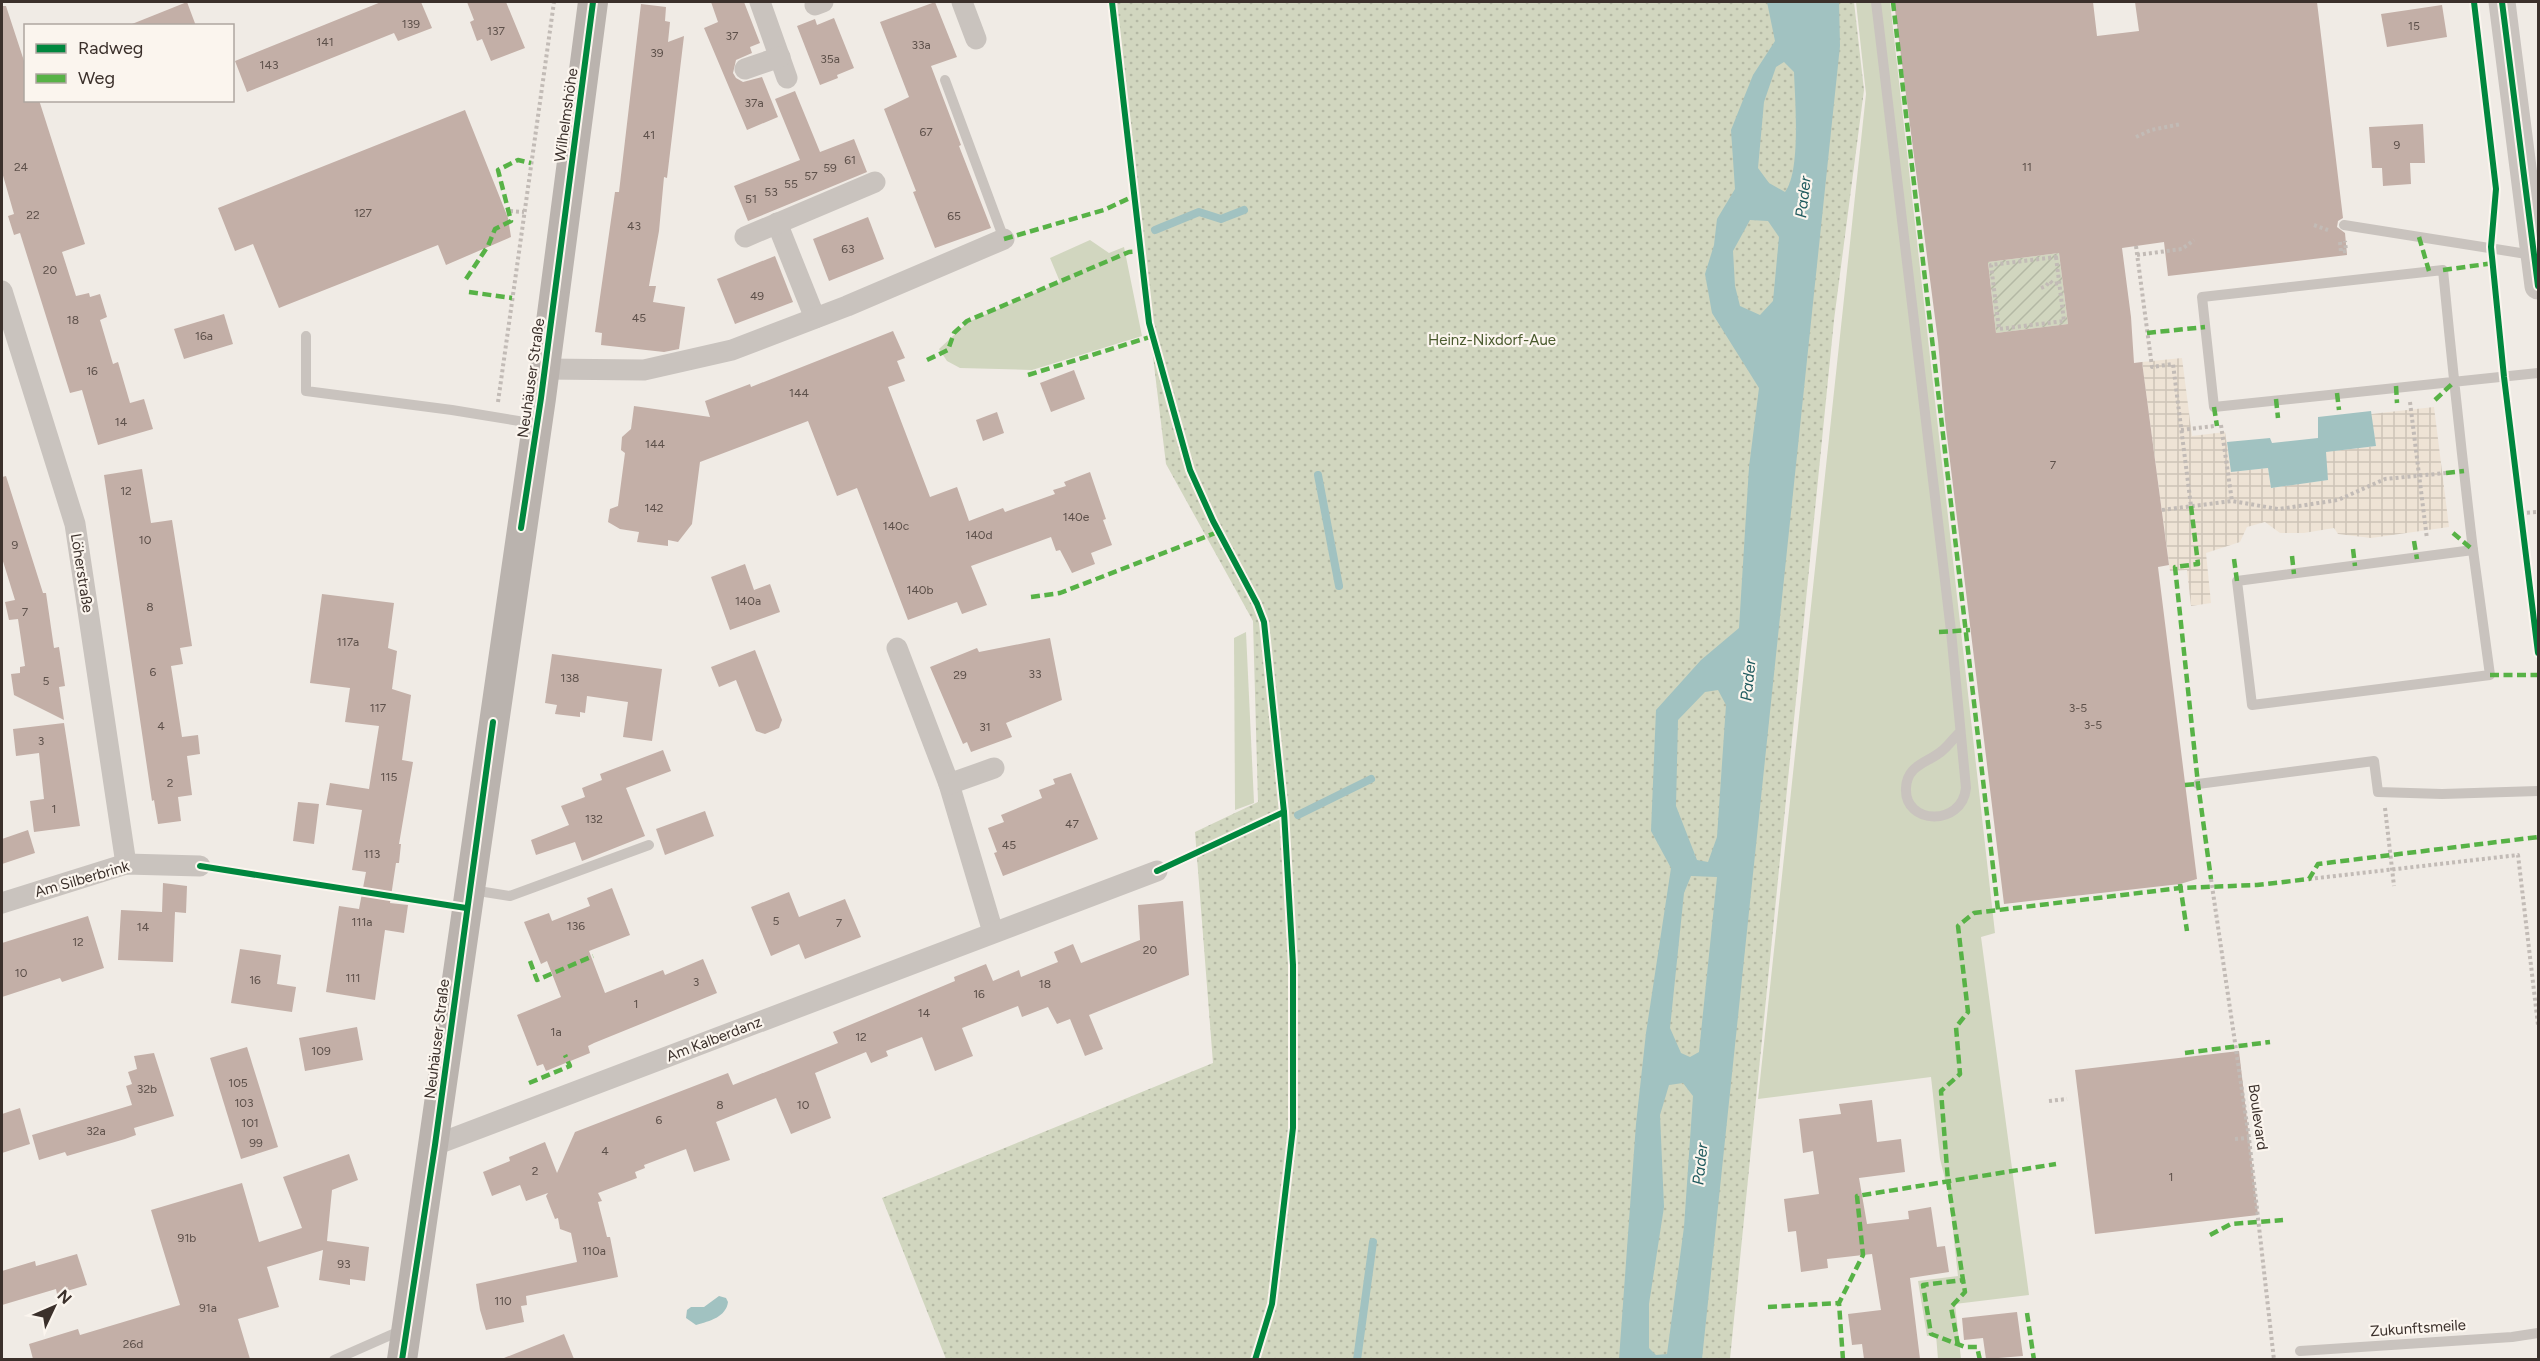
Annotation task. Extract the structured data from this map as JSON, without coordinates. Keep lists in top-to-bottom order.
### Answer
{
  "streets": {
    "main road": ["Wilhelmshöhe", "Neuhäuser Straße"],
    "street": ["Löherstraße", "Am Silberbrink", "Am Kalberdanz"],
    "lane": ["Zukunftsmeile"],
    "path": ["Boulevard"]
  },
  "crossings": [
    ["Wilhelmshöhe", "Neuhäuser Straße"],
    ["Neuhäuser Straße", "Am Kalberdanz"],
    ["Löherstraße", "Am Silberbrink"]
  ],
  "water": ["Pader"],
  "parks": ["Heinz-Nixdorf-Aue"],
  "house_numbers": [
    "139",
    "15",
    "137",
    "37",
    "141",
    "33a",
    "39",
    "35a",
    "143",
    "37a",
    "67",
    "41",
    "9",
    "61",
    "24",
    "11",
    "59",
    "57",
    "55",
    "53",
    "51",
    "127",
    "22",
    "65",
    "43",
    "63",
    "20",
    "49",
    "45",
    "18",
    "16a",
    "16",
    "144",
    "14",
    "144",
    "7",
    "12",
    "142",
    "140e",
    "140c",
    "140d",
    "10",
    "9",
    "140b",
    "140a",
    "8",
    "7",
    "117a",
    "6",
    "33",
    "29",
    "138",
    "5",
    "117",
    "3-5",
    "3-5",
    "4",
    "31",
    "3",
    "115",
    "2",
    "1",
    "132",
    "47",
    "45",
    "113",
    "5",
    "111a",
    "7",
    "136",
    "14",
    "12",
    "20",
    "10",
    "111",
    "16",
    "3",
    "18",
    "16",
    "1",
    "14",
    "1a",
    "12",
    "109",
    "105",
    "32b",
    "103",
    "8",
    "10",
    "6",
    "101",
    "32a",
    "99",
    "4",
    "2",
    "1",
    "91b",
    "110a",
    "93",
    "110",
    "91a",
    "26d"
  ],
  "legend": ["Radweg", "Weg"],
  "north": "top right"
}
